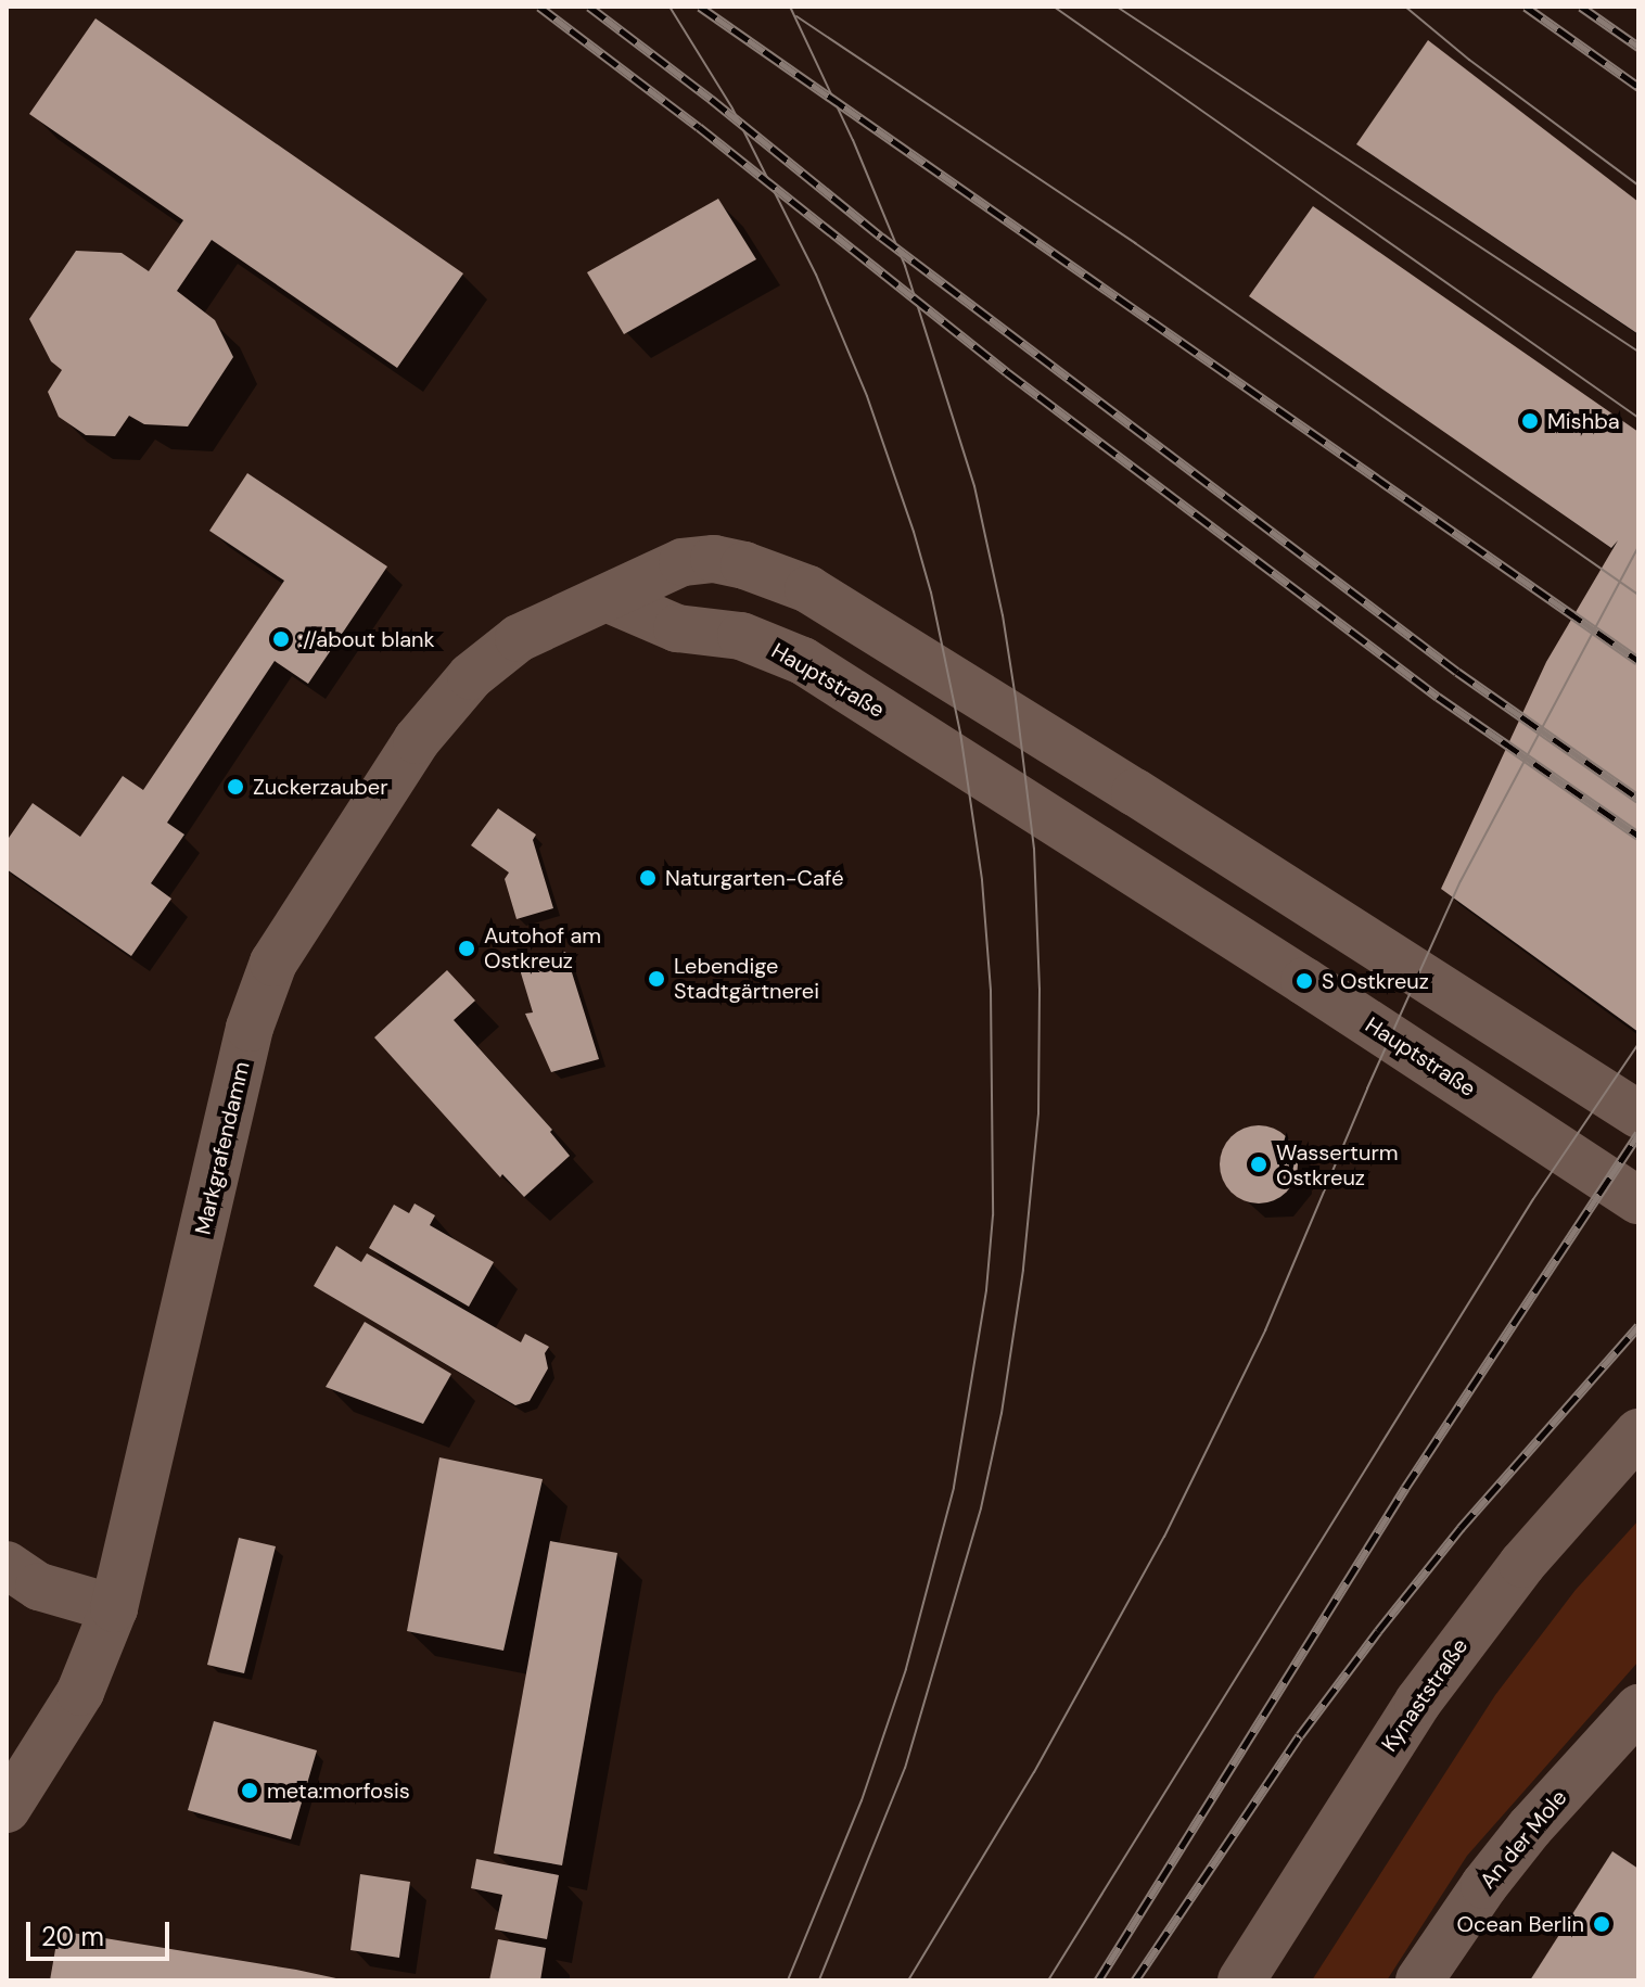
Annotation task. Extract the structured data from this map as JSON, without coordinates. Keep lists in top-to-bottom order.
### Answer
{
  "streets": {
    "main road": [
      "Hauptstraße",
      "Markgrafendamm",
      "Kynaststraße",
      "An der Mole"
    ]
  },
  "crossings": [
    ["Hauptstraße", "Markgrafendamm"]
  ],
  "places": [
    "Mishba",
    "://about blank",
    "Zuckerzauber",
    "Naturgarten-Café",
    "Autohof am Ostkreuz",
    "Lebendige Stadtgärtnerei",
    "S Ostkreuz",
    "Wasserturm Ostkreuz",
    "meta:morfosis",
    "Ocean Berlin"
  ],
  "scale_bar": "20 m"
}
